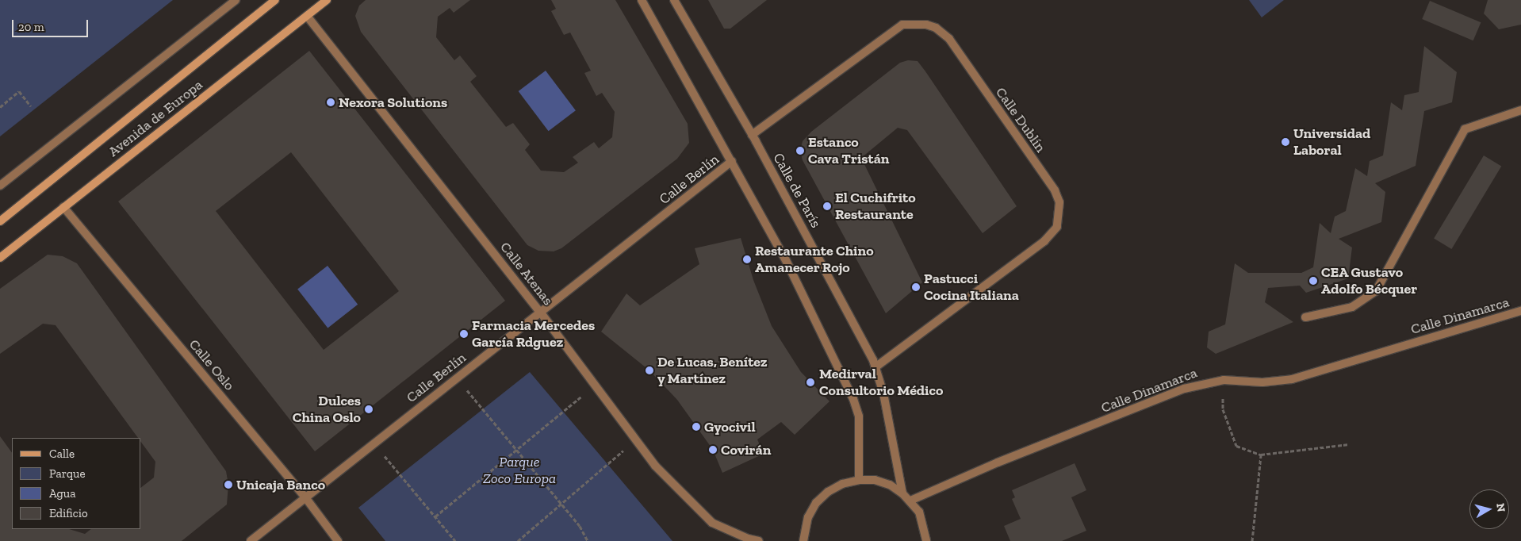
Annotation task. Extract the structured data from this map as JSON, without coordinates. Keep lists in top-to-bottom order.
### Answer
{
  "streets": {
    "main road": ["Avenida de Europa"],
    "street": [
      "Calle Dublín",
      "Calle Berlín",
      "Calle de París",
      "Calle Atenas",
      "Calle Dinamarca",
      "Calle Oslo"
    ]
  },
  "crossings": [
    ["Avenida de Europa", "Calle Atenas"],
    ["Avenida de Europa", "Calle Oslo"],
    ["Calle Dublín", "Calle de París"],
    ["Calle Berlín", "Calle Atenas"],
    ["Calle Berlín", "Calle Oslo"]
  ],
  "parks": ["Parque Zoco Europa"],
  "places": [
    "Nexora Solutions",
    "Universidad Laboral",
    "Estanco Cava Tristán",
    "El Cuchifrito Restaurante",
    "Restaurante Chino Amanecer Rojo",
    "CEA Gustavo Adolfo Bécquer",
    "Pastucci Cocina Italiana",
    "Farmacia Mercedes García Rdguez",
    "De Lucas, Benítez y Martínez",
    "Medirval Consultorio Médico",
    "Dulces China Oslo",
    "Gyocivil",
    "Covirán",
    "Unicaja Banco"
  ],
  "legend": [
    "Calle",
    "Parque",
    "Agua",
    "Edificio"
  ],
  "scale_bar": "20 m",
  "north": "right"
}
